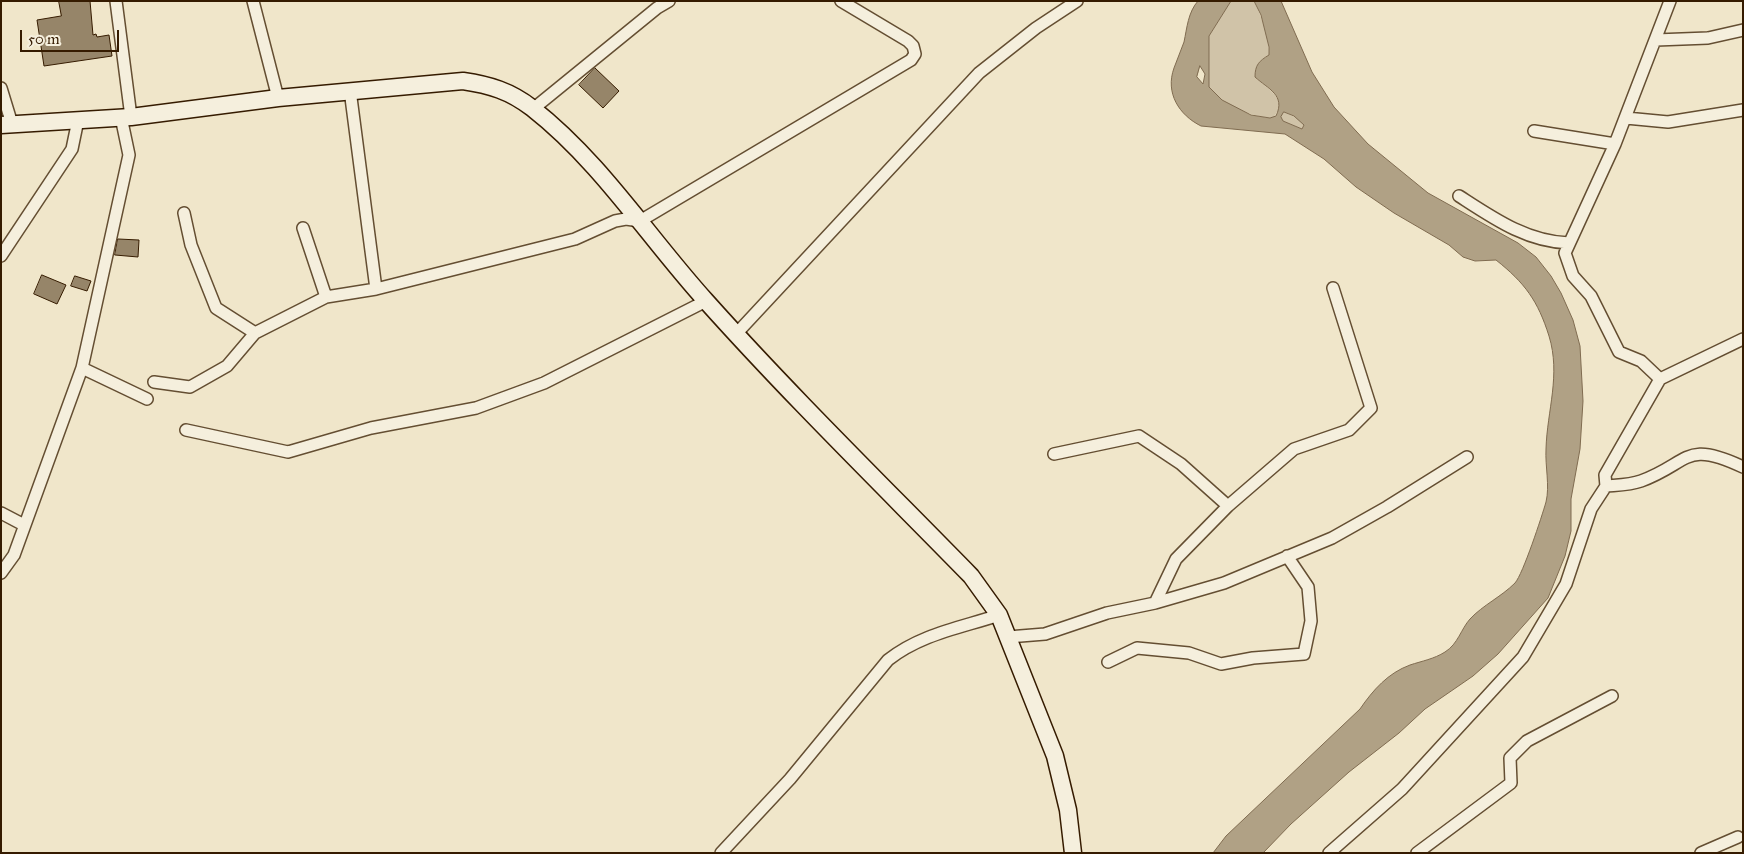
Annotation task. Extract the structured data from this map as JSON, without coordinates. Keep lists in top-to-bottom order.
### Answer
{
  "scale_bar": "50 m"
}
